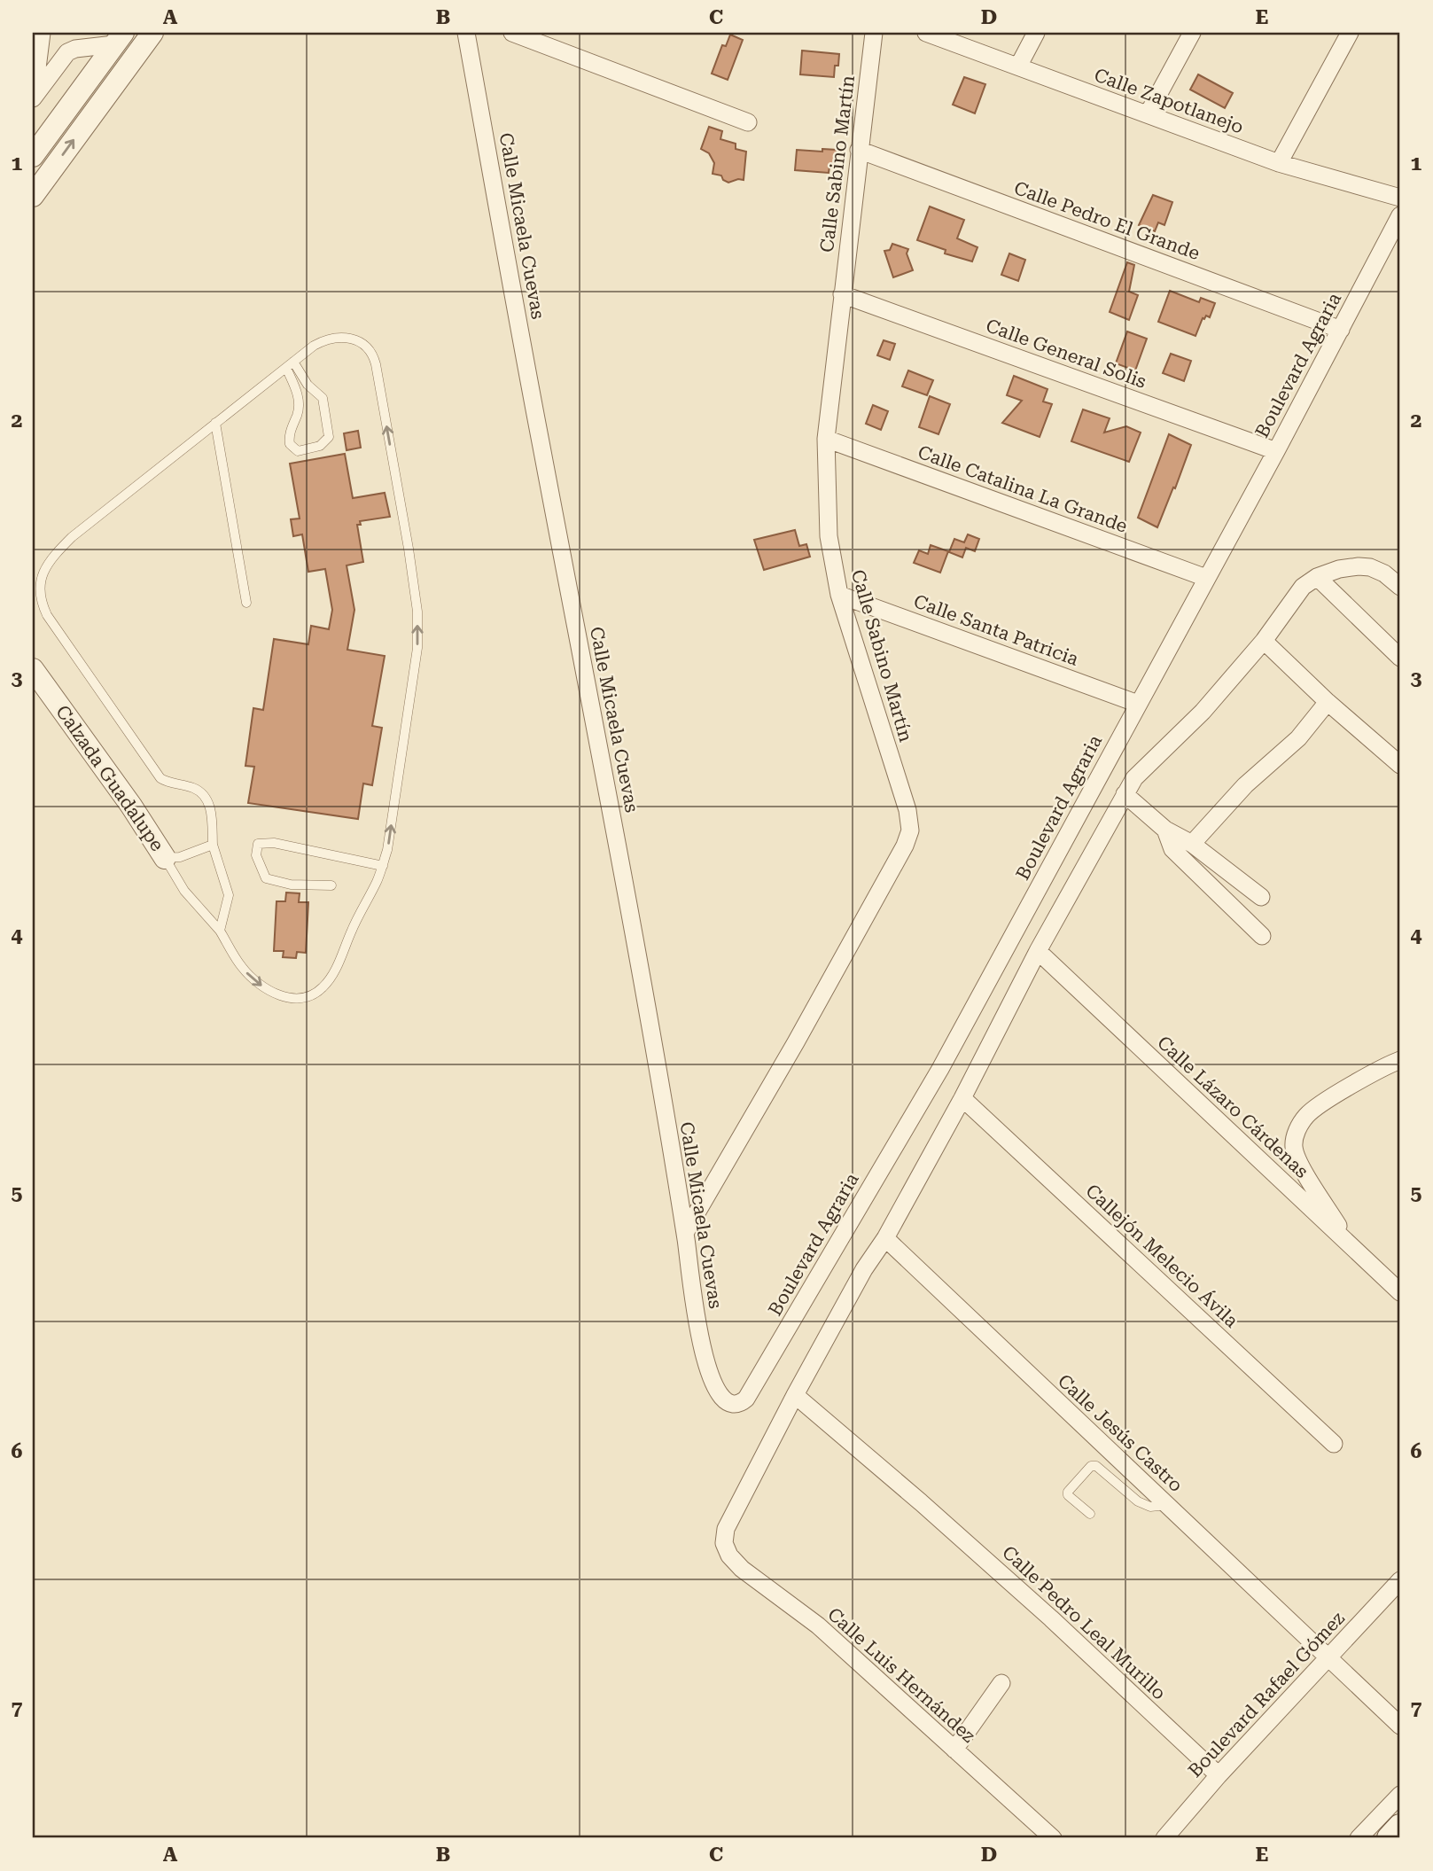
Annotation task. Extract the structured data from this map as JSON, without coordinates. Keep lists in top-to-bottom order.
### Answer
{
  "streets": {
    "street": [
      "Calle Zapotlanejo",
      "Calle Sabino Martín",
      "Calle Pedro El Grande",
      "Calle Micaela Cuevas",
      "Calle General Solis",
      "Boulevard Agraria",
      "Calle Catalina La Grande",
      "Calle Santa Patricia",
      "Calzada Guadalupe",
      "Calle Lázaro Cárdenas",
      "Callejón Melecio Ávila",
      "Calle Jesús Castro",
      "Calle Pedro Leal Murillo",
      "Calle Luis Hernández",
      "Boulevard Rafael Gómez"
    ]
  },
  "crossings": [
    ["Calle Sabino Martín", "Calle Pedro El Grande"],
    ["Calle Sabino Martín", "Calle Micaela Cuevas"],
    ["Calle Sabino Martín", "Calle General Solis"],
    ["Calle Sabino Martín", "Calle Catalina La Grande"],
    ["Calle Sabino Martín", "Calle Santa Patricia"],
    ["Calle Pedro El Grande", "Boulevard Agraria"],
    ["Calle Micaela Cuevas", "Boulevard Agraria"],
    ["Calle General Solis", "Boulevard Agraria"],
    ["Boulevard Agraria", "Calle Catalina La Grande"],
    ["Boulevard Agraria", "Calle Santa Patricia"],
    ["Calle Jesús Castro", "Boulevard Rafael Gómez"],
    ["Calle Pedro Leal Murillo", "Calle Luis Hernández"],
    ["Calle Pedro Leal Murillo", "Boulevard Rafael Gómez"]
  ],
  "grid": {
    "columns": [
      "A",
      "B",
      "C",
      "D",
      "E"
    ],
    "rows": [
      "1",
      "2",
      "3",
      "4",
      "5",
      "6",
      "7"
    ]
  }
}
